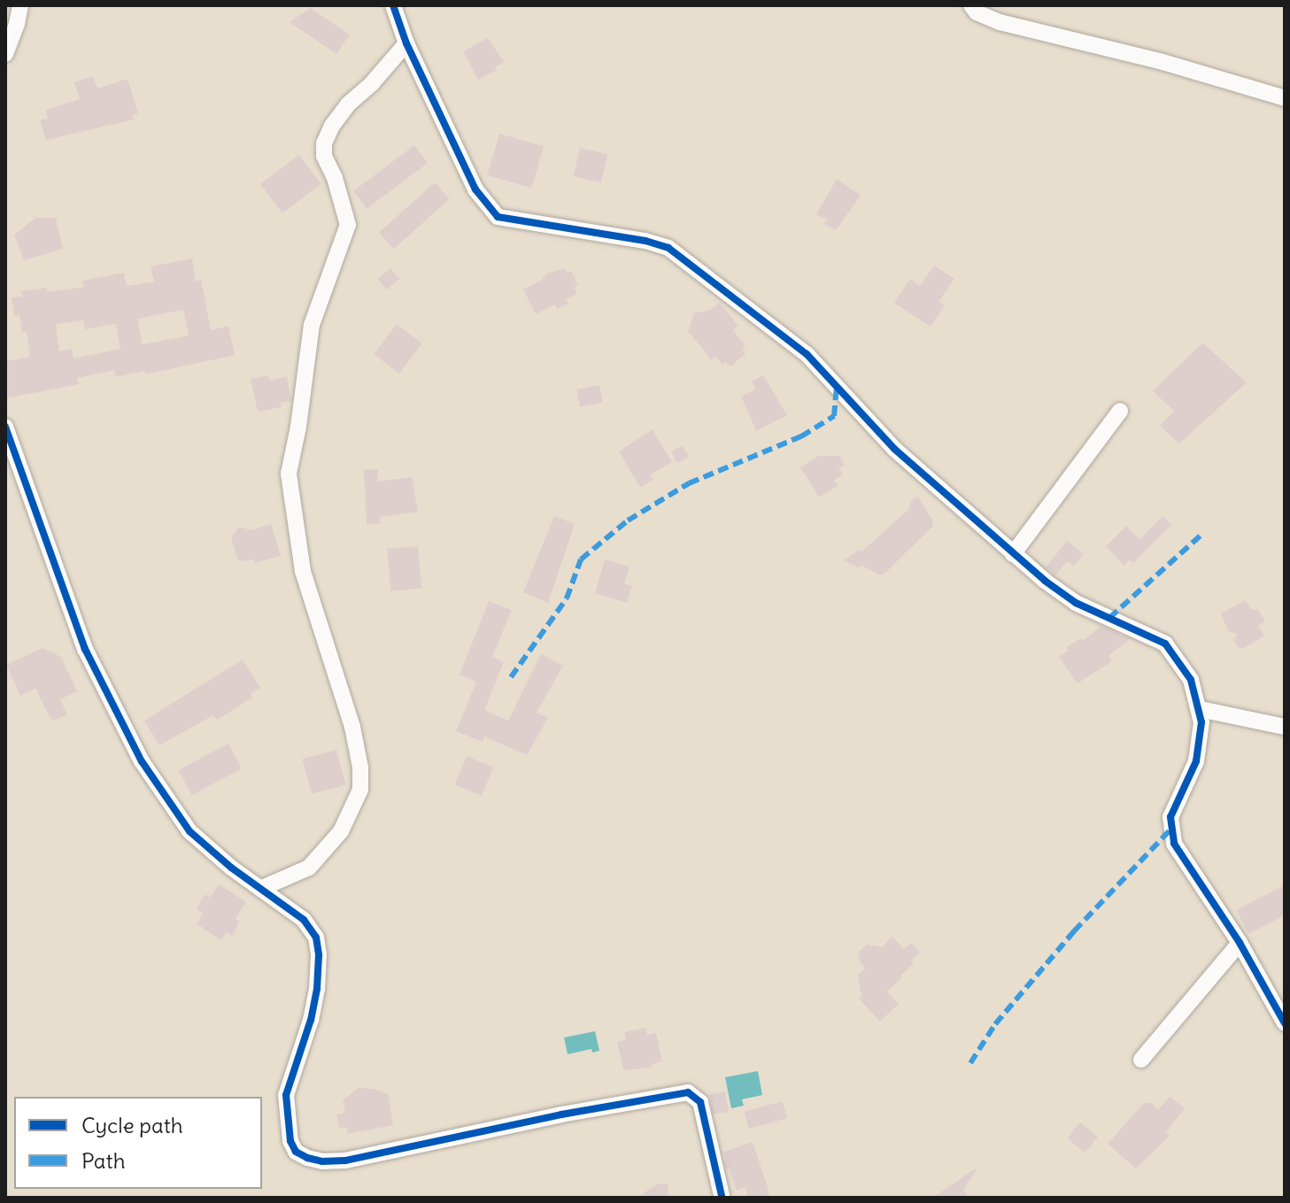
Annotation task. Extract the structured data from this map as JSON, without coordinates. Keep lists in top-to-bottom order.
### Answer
{
  "legend": ["Cycle path", "Path"]
}
